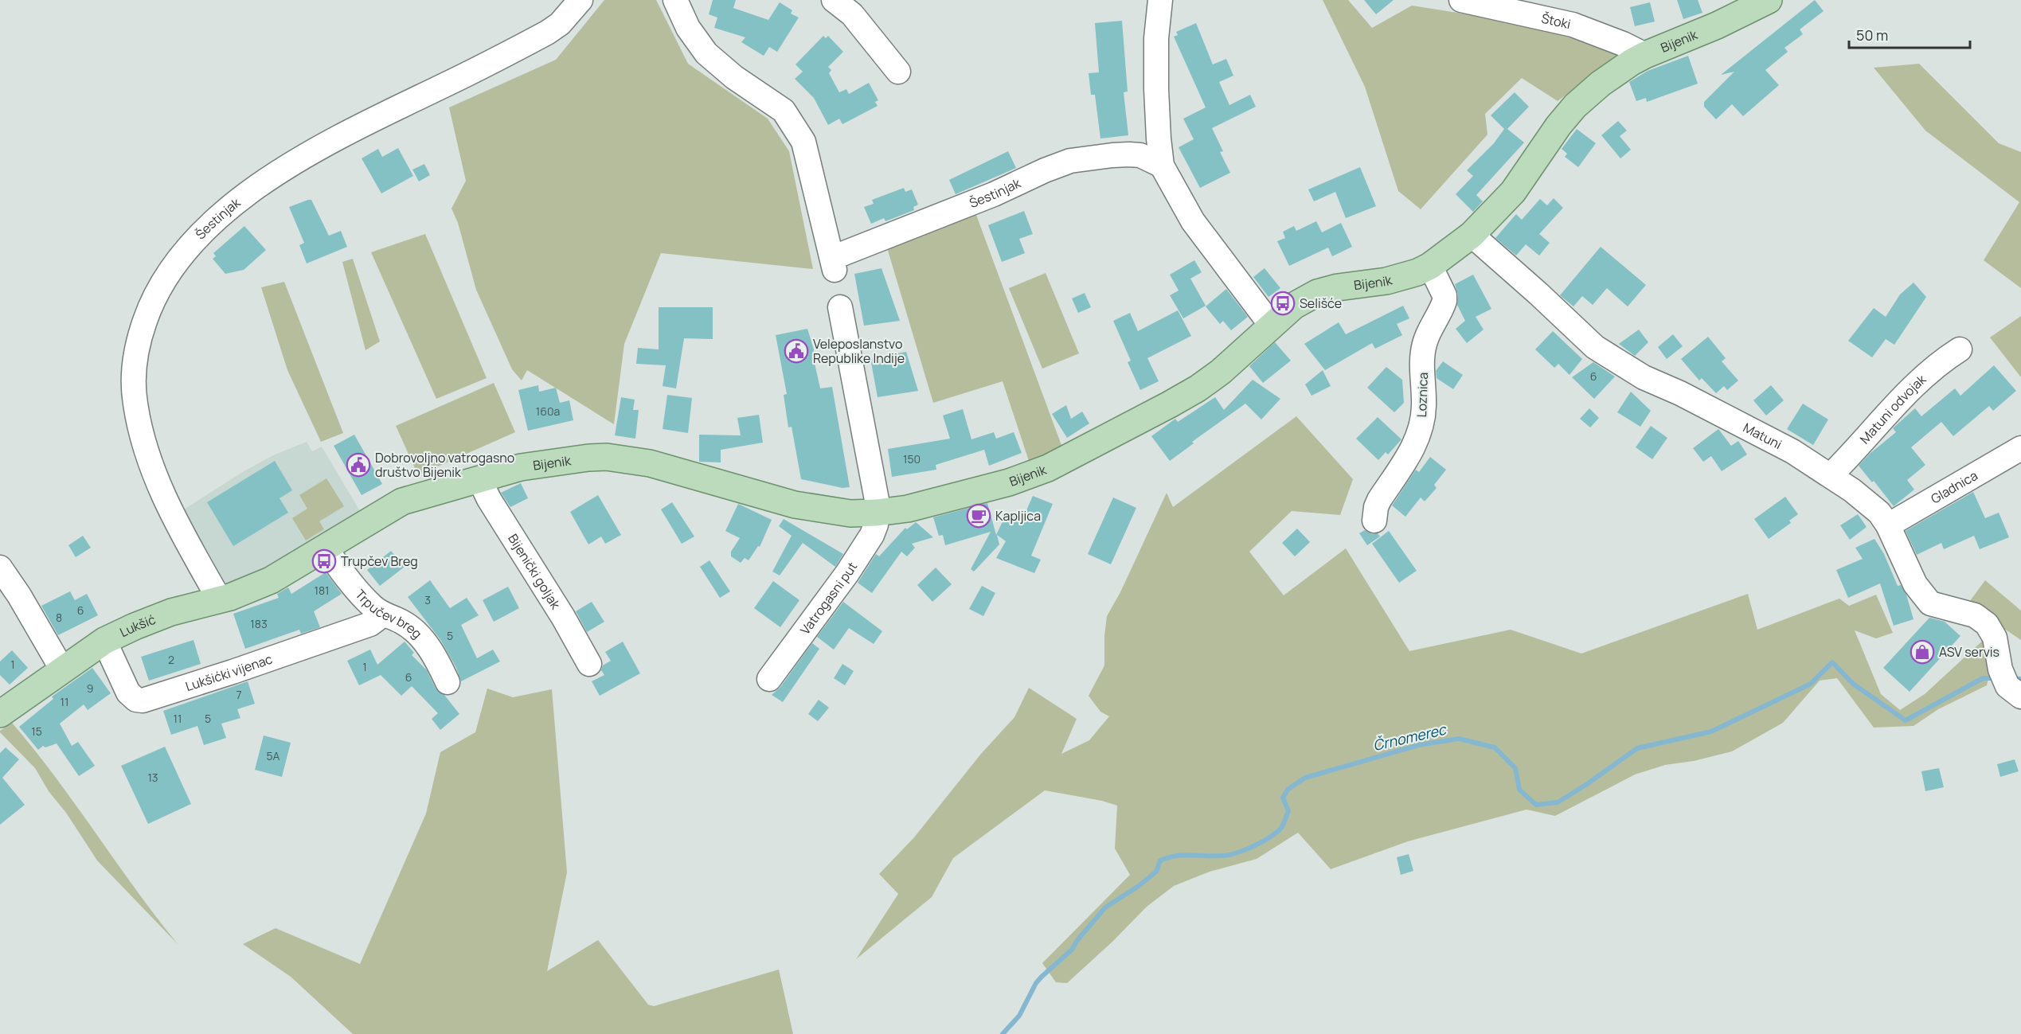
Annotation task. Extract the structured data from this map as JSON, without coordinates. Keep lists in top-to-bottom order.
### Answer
{
  "streets": {
    "main road": ["Bijenik", "Lukšić"],
    "street": [
      "Štoki",
      "Šestinjak",
      "Loznica",
      "Matuni odvojak",
      "Matuni",
      "Gladnica",
      "Bijenički goljak",
      "Vatrogasni put",
      "Trpučev breg",
      "Lukšićki vijenac"
    ]
  },
  "crossings": [
    ["Štoki", "Bijenik"],
    ["Bijenik", "Šestinjak"],
    ["Bijenik", "Loznica"],
    ["Bijenik", "Matuni"],
    ["Bijenik", "Bijenički goljak"],
    ["Bijenik", "Vatrogasni put"],
    ["Bijenik", "Trpučev breg"],
    ["Bijenik", "Lukšić"],
    ["Šestinjak", "Lukšić"],
    ["Matuni odvojak", "Matuni"],
    ["Matuni", "Gladnica"],
    ["Trpučev breg", "Lukšićki vijenac"],
    ["Lukšić", "Lukšićki vijenac"]
  ],
  "water": ["Črnomerec"],
  "places": {
    "bus stop": ["Selišće", "Trupčev Breg"],
    "public building": ["Veleposlanstvo Republike Indije", "Dobrovoljno vatrogasno društvo Bijenik"],
    "cafe": ["Kapljica"],
    "shop": ["ASV servis"]
  },
  "house_numbers": [
    "6",
    "160a",
    "150",
    "181",
    "3",
    "6",
    "8",
    "183",
    "5",
    "2",
    "1",
    "1",
    "6",
    "9",
    "7",
    "11",
    "11",
    "5",
    "15",
    "5A",
    "13"
  ],
  "scale_bar": "50 m"
}
